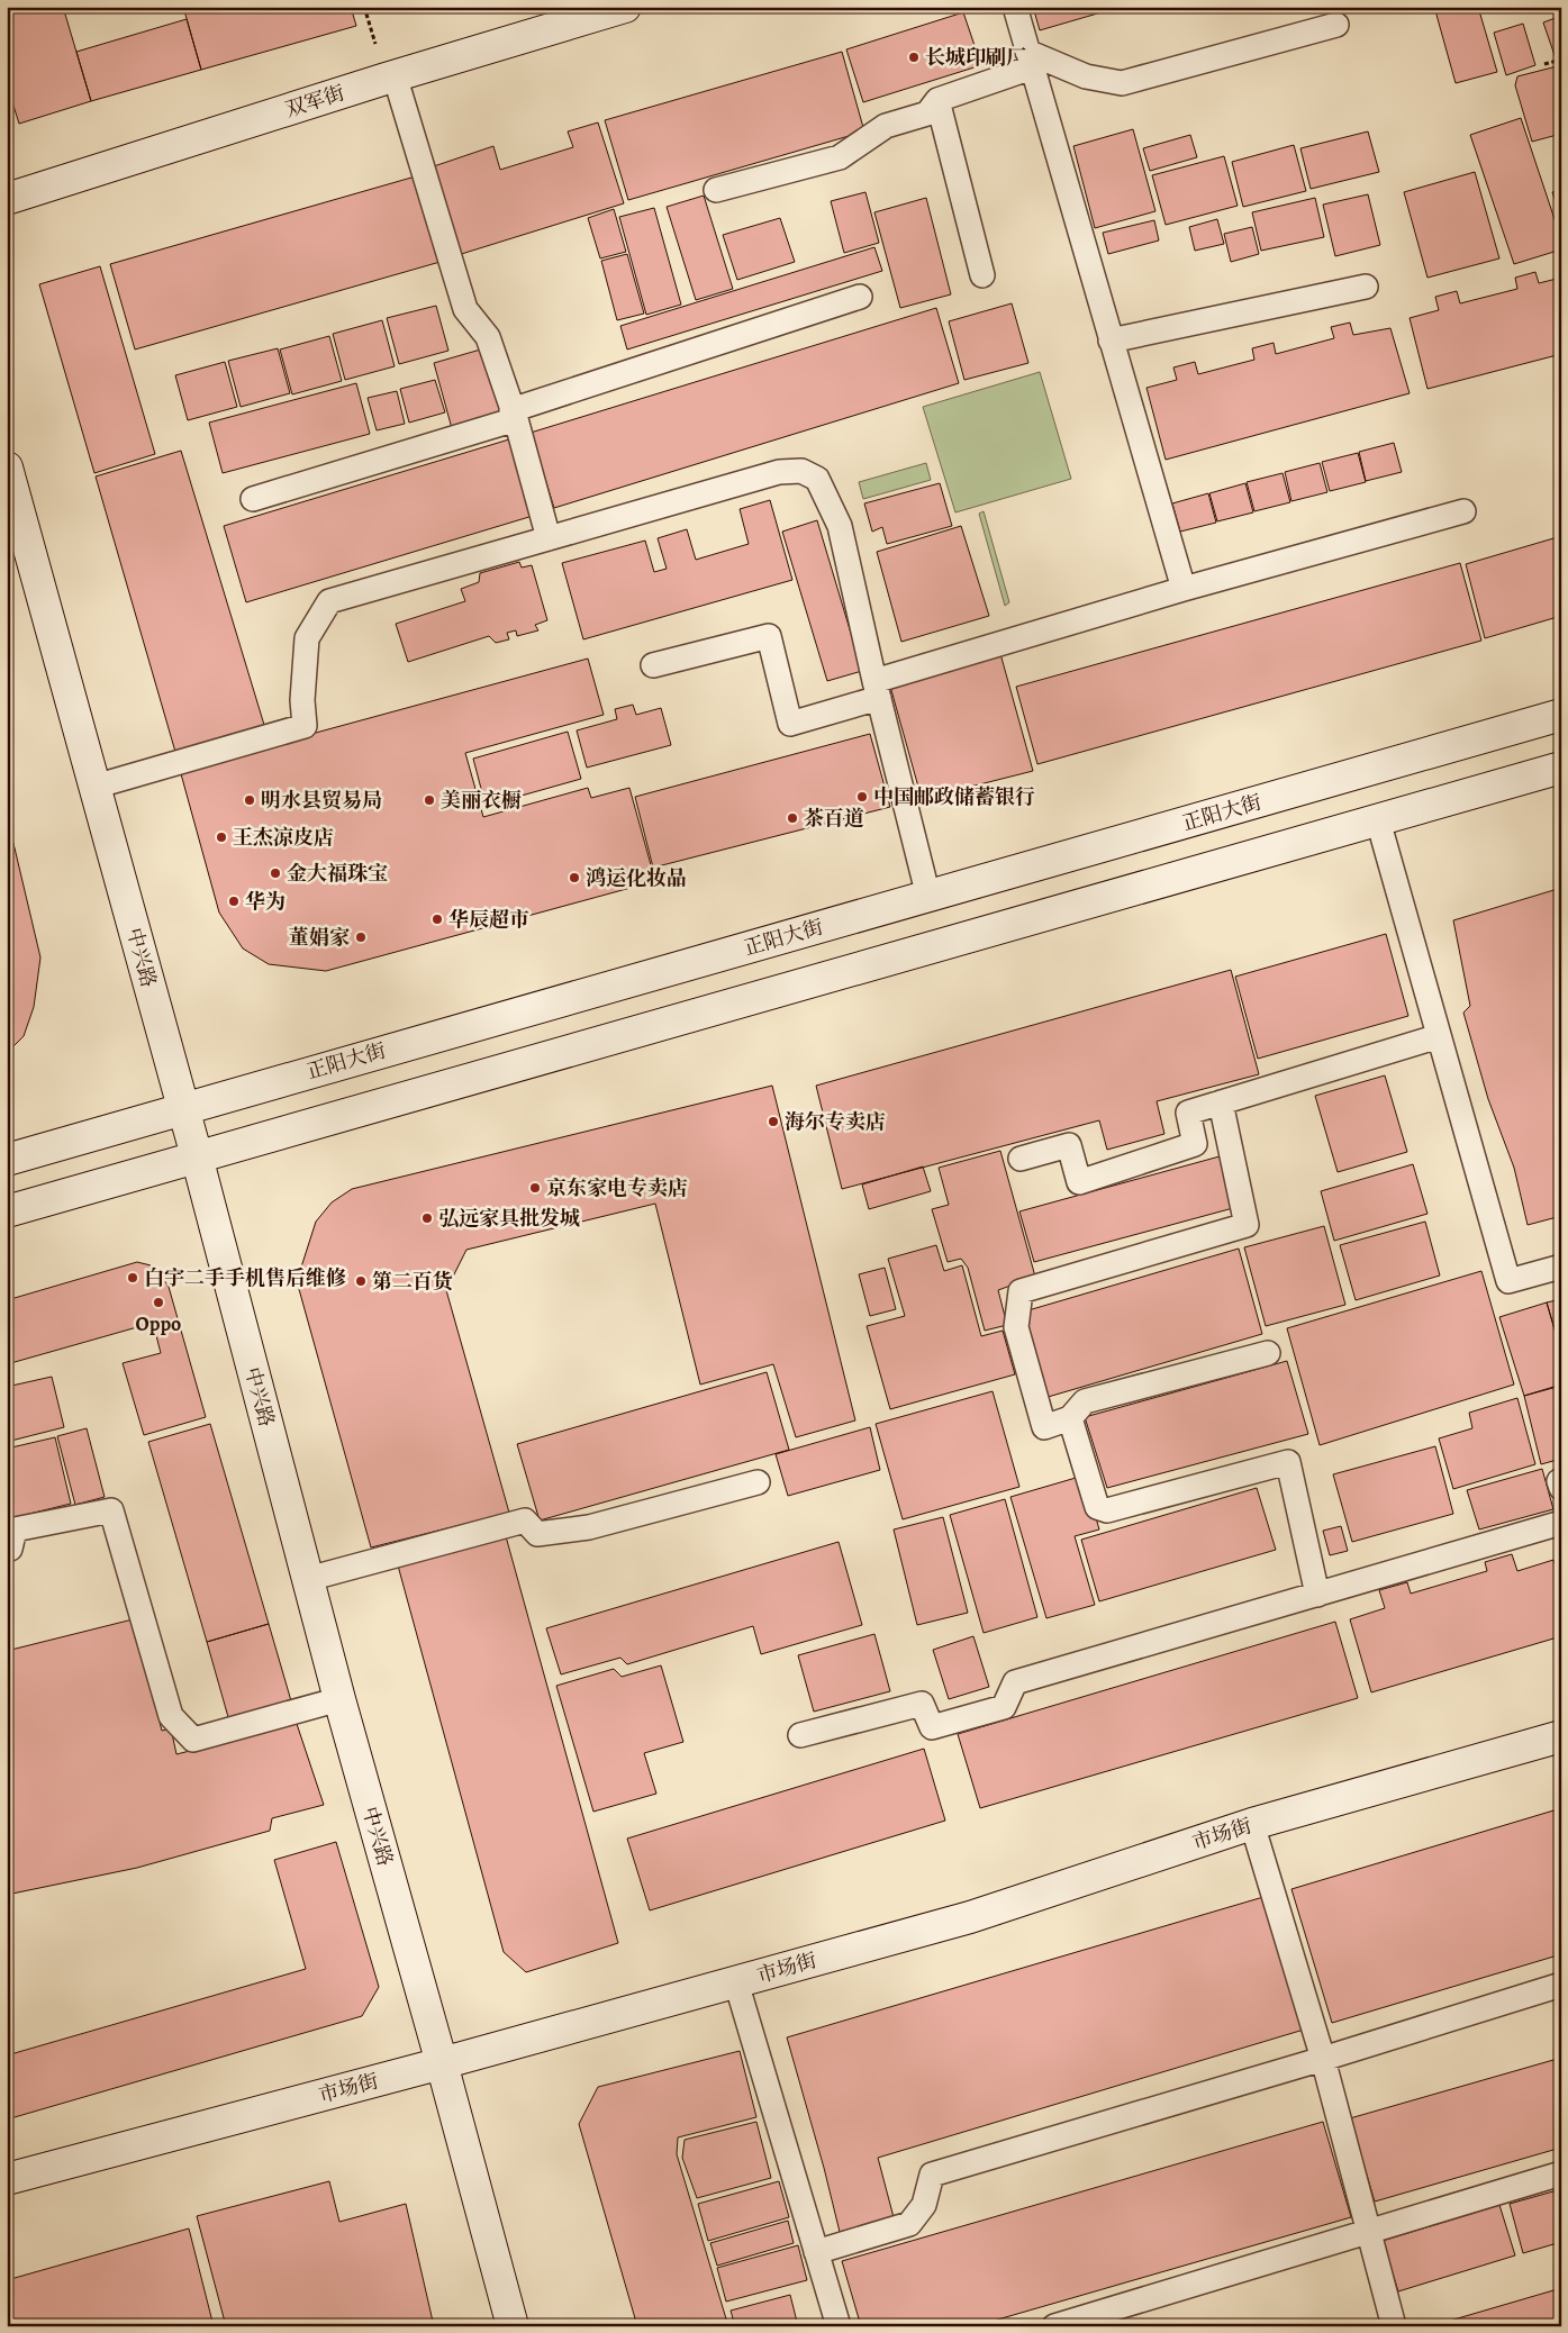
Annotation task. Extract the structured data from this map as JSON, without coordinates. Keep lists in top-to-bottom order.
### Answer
{
  "streets": {
    "main road": [
      "双军街",
      "正阳大街",
      "中兴路",
      "市场街"
    ]
  },
  "crossings": [
    ["正阳大街", "中兴路"],
    ["中兴路", "市场街"]
  ],
  "places": [
    "长城印刷厂",
    "中国邮政储蓄银行",
    "明水县贸易局",
    "美丽衣橱",
    "茶百道",
    "王杰凉皮店",
    "金大福珠宝",
    "鸿运化妆品",
    "华为",
    "华辰超市",
    "董娟家",
    "海尔专卖店",
    "京东家电专卖店",
    "弘远家具批发城",
    "白宇二手手机售后维修",
    "第二百货",
    "Oppo"
  ]
}
